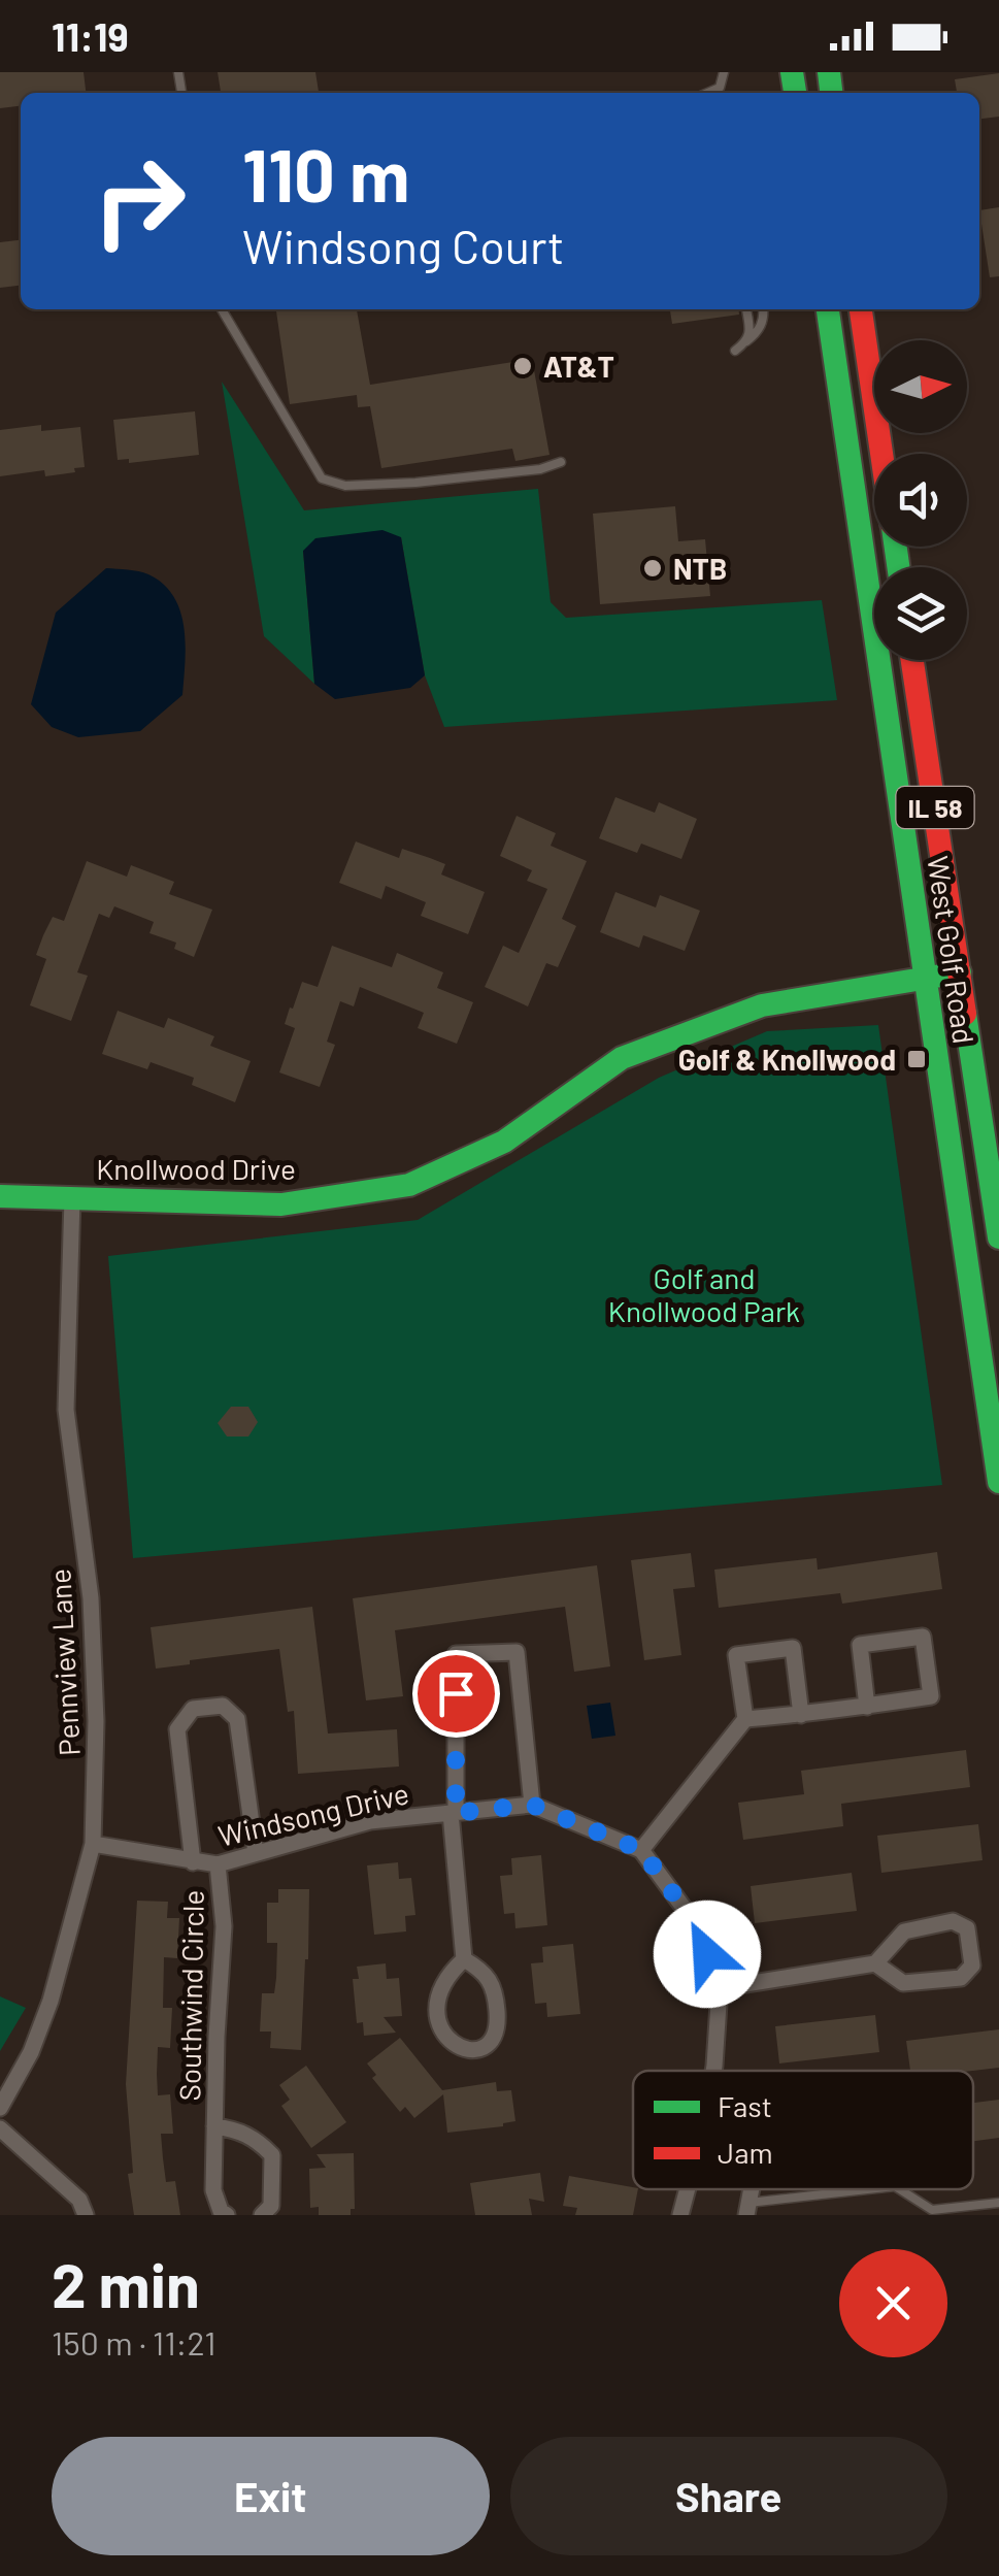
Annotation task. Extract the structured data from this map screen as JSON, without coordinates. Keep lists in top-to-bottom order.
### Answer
{
  "streets": {
    "main road": ["IL 58", "West Golf Road", "Knollwood Drive"],
    "street": ["Pennview Lane", "Windsong Drive", "Southwind Circle"]
  },
  "crossings": [
    ["West Golf Road", "Knollwood Drive"],
    ["Knollwood Drive", "Pennview Lane"],
    ["Pennview Lane", "Windsong Drive"],
    ["Windsong Drive", "Southwind Circle"]
  ],
  "parks": ["Golf and Knollwood Park"],
  "places": {
    "other": ["AT&T", "NTB"],
    "transit": ["Golf & Knollwood"]
  },
  "legend": ["Fast", "Jam"],
  "north": "right",
  "page": {
    "status": "11:19",
    "turn": ["110 m", "Windsong Court"],
    "heading": ["2 min", "150 m · 11:21"],
    "buttons": ["Exit", "Share"]
  }
}
